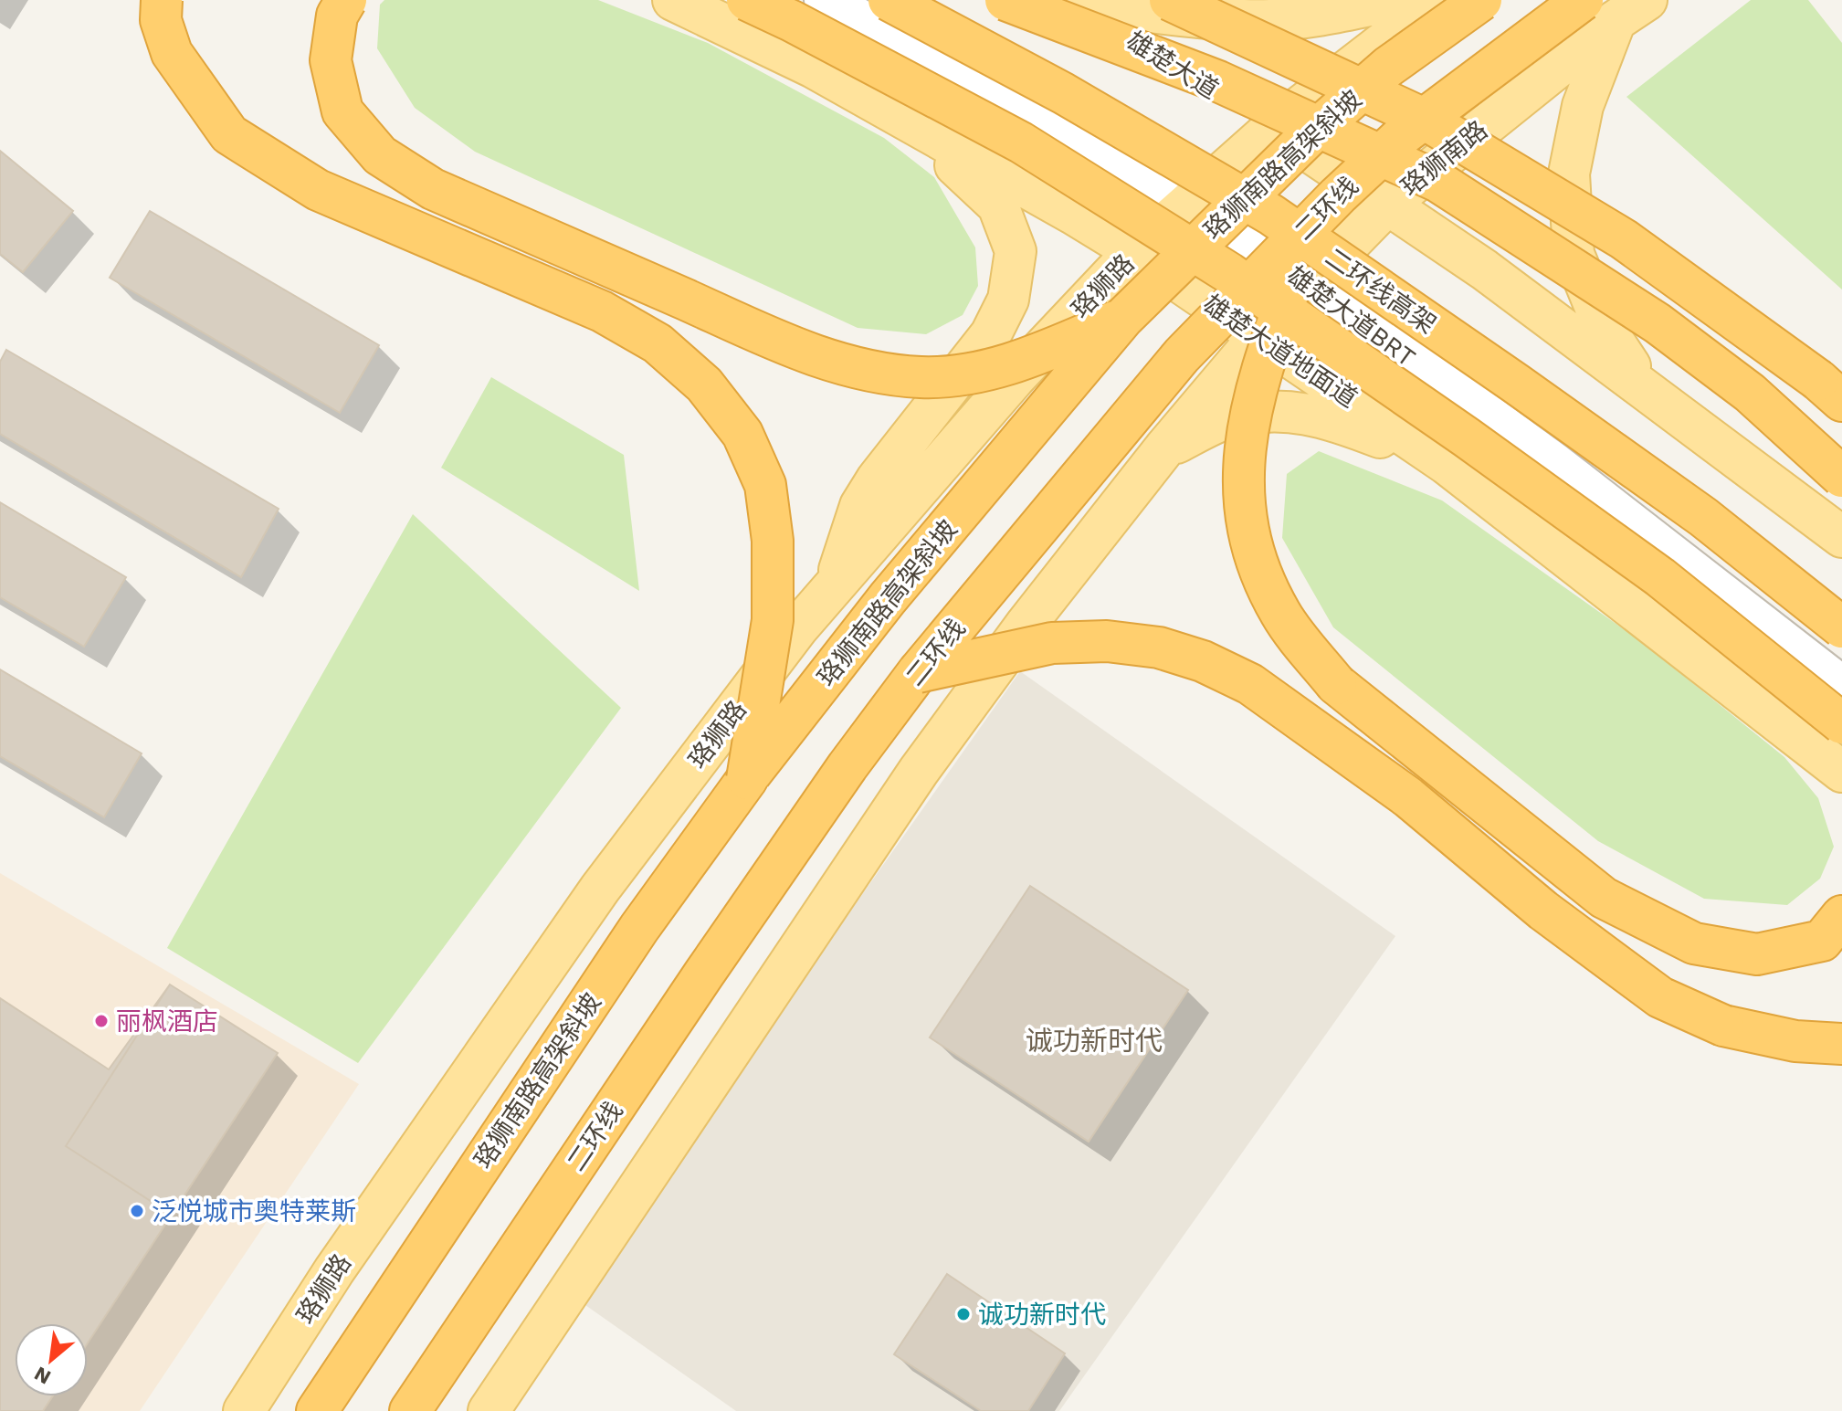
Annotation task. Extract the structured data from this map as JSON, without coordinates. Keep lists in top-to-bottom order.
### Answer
{
  "streets": {
    "highway": ["珞狮南路高架斜坡", "二环线", "二环线高架"],
    "main road": [
      "雄楚大道",
      "珞狮南路",
      "珞狮路",
      "雄楚大道地面道"
    ],
    "lane": ["雄楚大道BRT"]
  },
  "crossings": [
    ["雄楚大道", "珞狮路"],
    ["珞狮南路", "二环线"],
    ["珞狮南路", "雄楚大道BRT"],
    ["珞狮南路", "雄楚大道地面道"],
    ["珞狮路", "雄楚大道BRT"],
    ["珞狮路", "雄楚大道地面道"]
  ],
  "districts": ["诚功新时代"],
  "places": ["丽枫酒店", "泛悦城市奥特莱斯", "诚功新时代"],
  "north": "bottom left"
}
